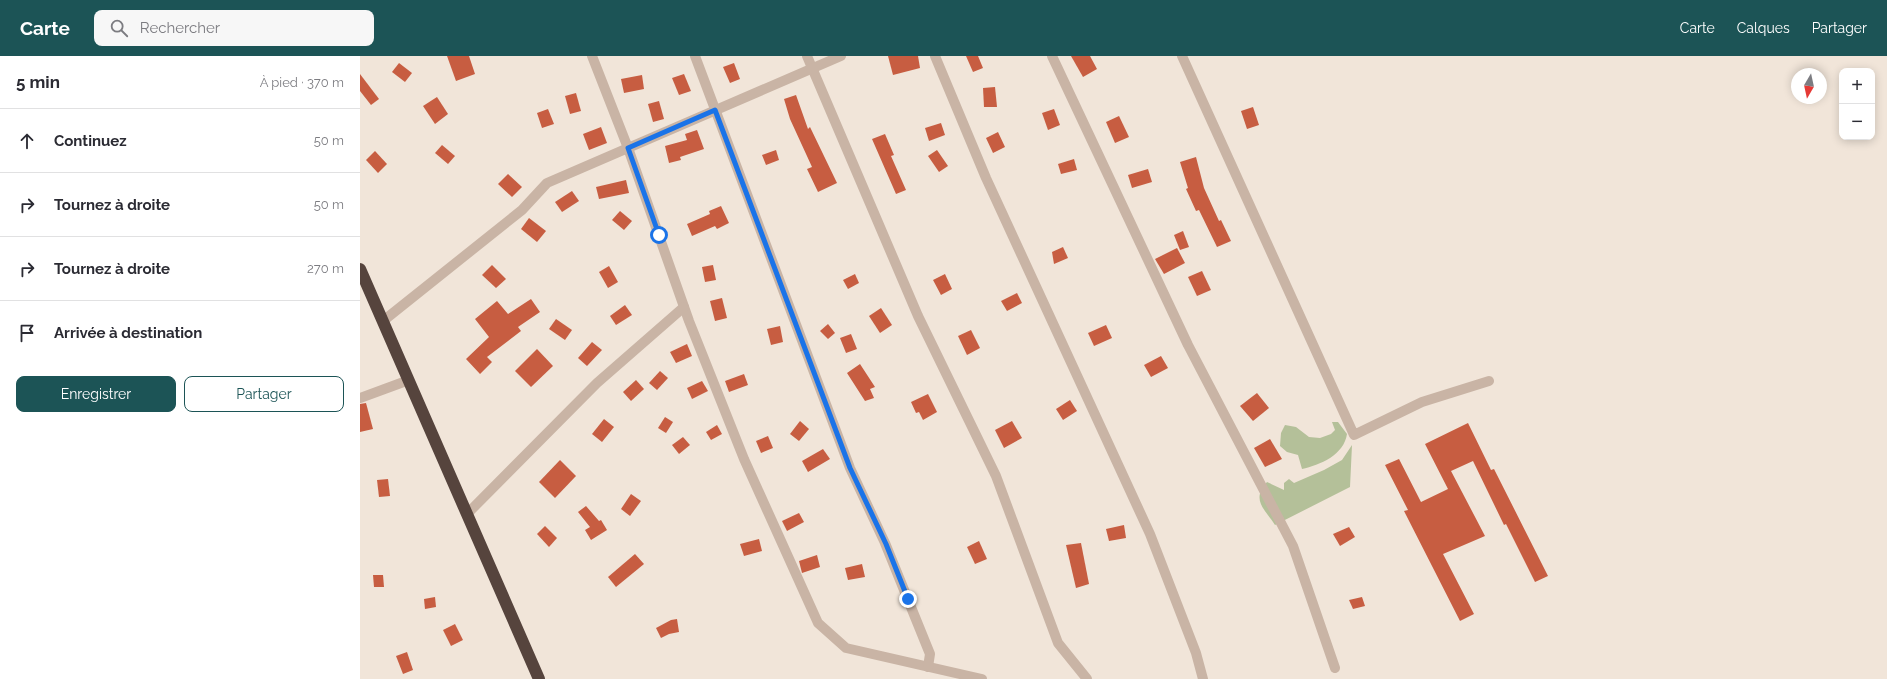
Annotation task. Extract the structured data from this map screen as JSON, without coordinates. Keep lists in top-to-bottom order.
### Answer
{
  "north": "bottom",
  "page": {
    "header": "Carte",
    "search": "Rechercher",
    "nav": ["Carte", "Calques", "Partager"],
    "heading": ["5 min", "À pied · 370 m"],
    "map_buttons": ["+", "−"],
    "list": [
      ["Continuez", "50 m"],
      ["Tournez à droite", "50 m"],
      ["Tournez à droite", "270 m"],
      "Arrivée à destination"
    ],
    "buttons": ["Enregistrer", "Partager"]
  }
}
